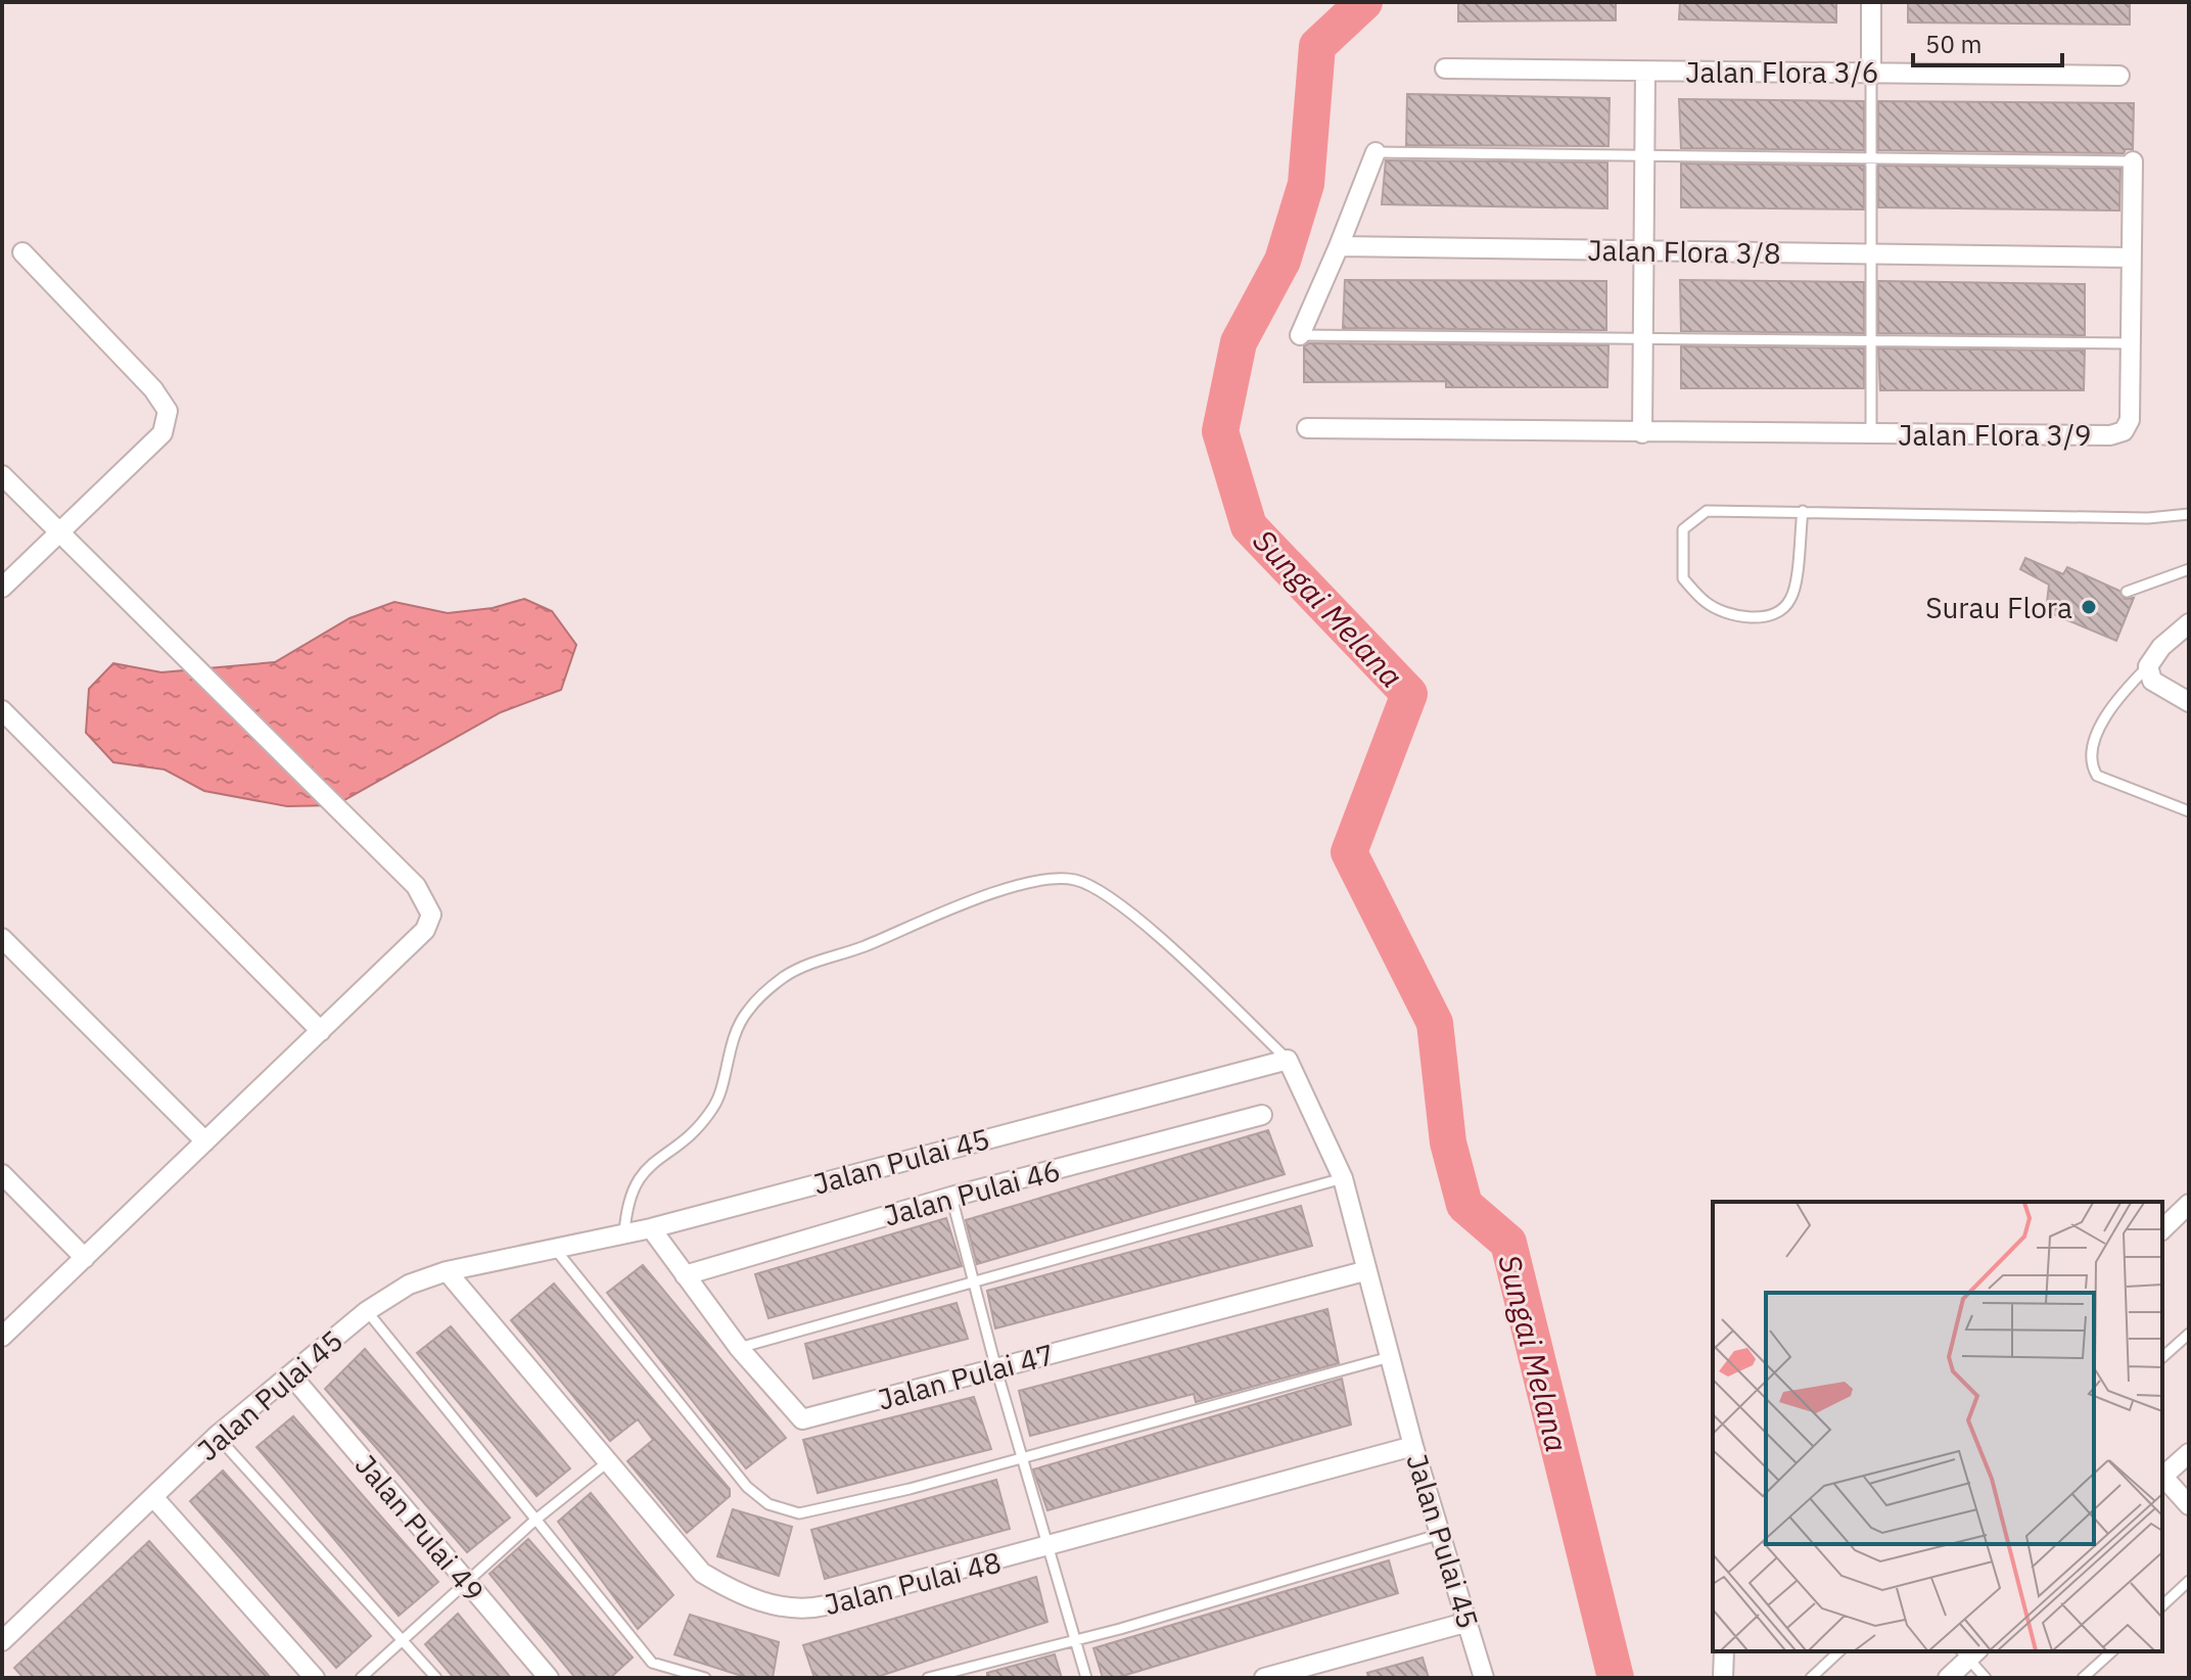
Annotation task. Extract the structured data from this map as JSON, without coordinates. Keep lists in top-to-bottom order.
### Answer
{
  "streets": {
    "street": [
      "Jalan Flora 3/6",
      "Jalan Flora 3/8",
      "Jalan Flora 3/9",
      "Jalan Pulai 45",
      "Jalan Pulai 46",
      "Jalan Pulai 47",
      "Jalan Pulai 49",
      "Jalan Pulai 48"
    ]
  },
  "crossings": [
    ["Jalan Flora 3/8", "Jalan Flora 3/9"],
    ["Jalan Pulai 45", "Jalan Pulai 47"],
    ["Jalan Pulai 45", "Jalan Pulai 49"],
    ["Jalan Pulai 45", "Jalan Pulai 48"],
    ["Jalan Pulai 46", "Jalan Pulai 47"]
  ],
  "water": ["Sungai Melana"],
  "places": ["Surau Flora"],
  "scale_bar": "50 m"
}
